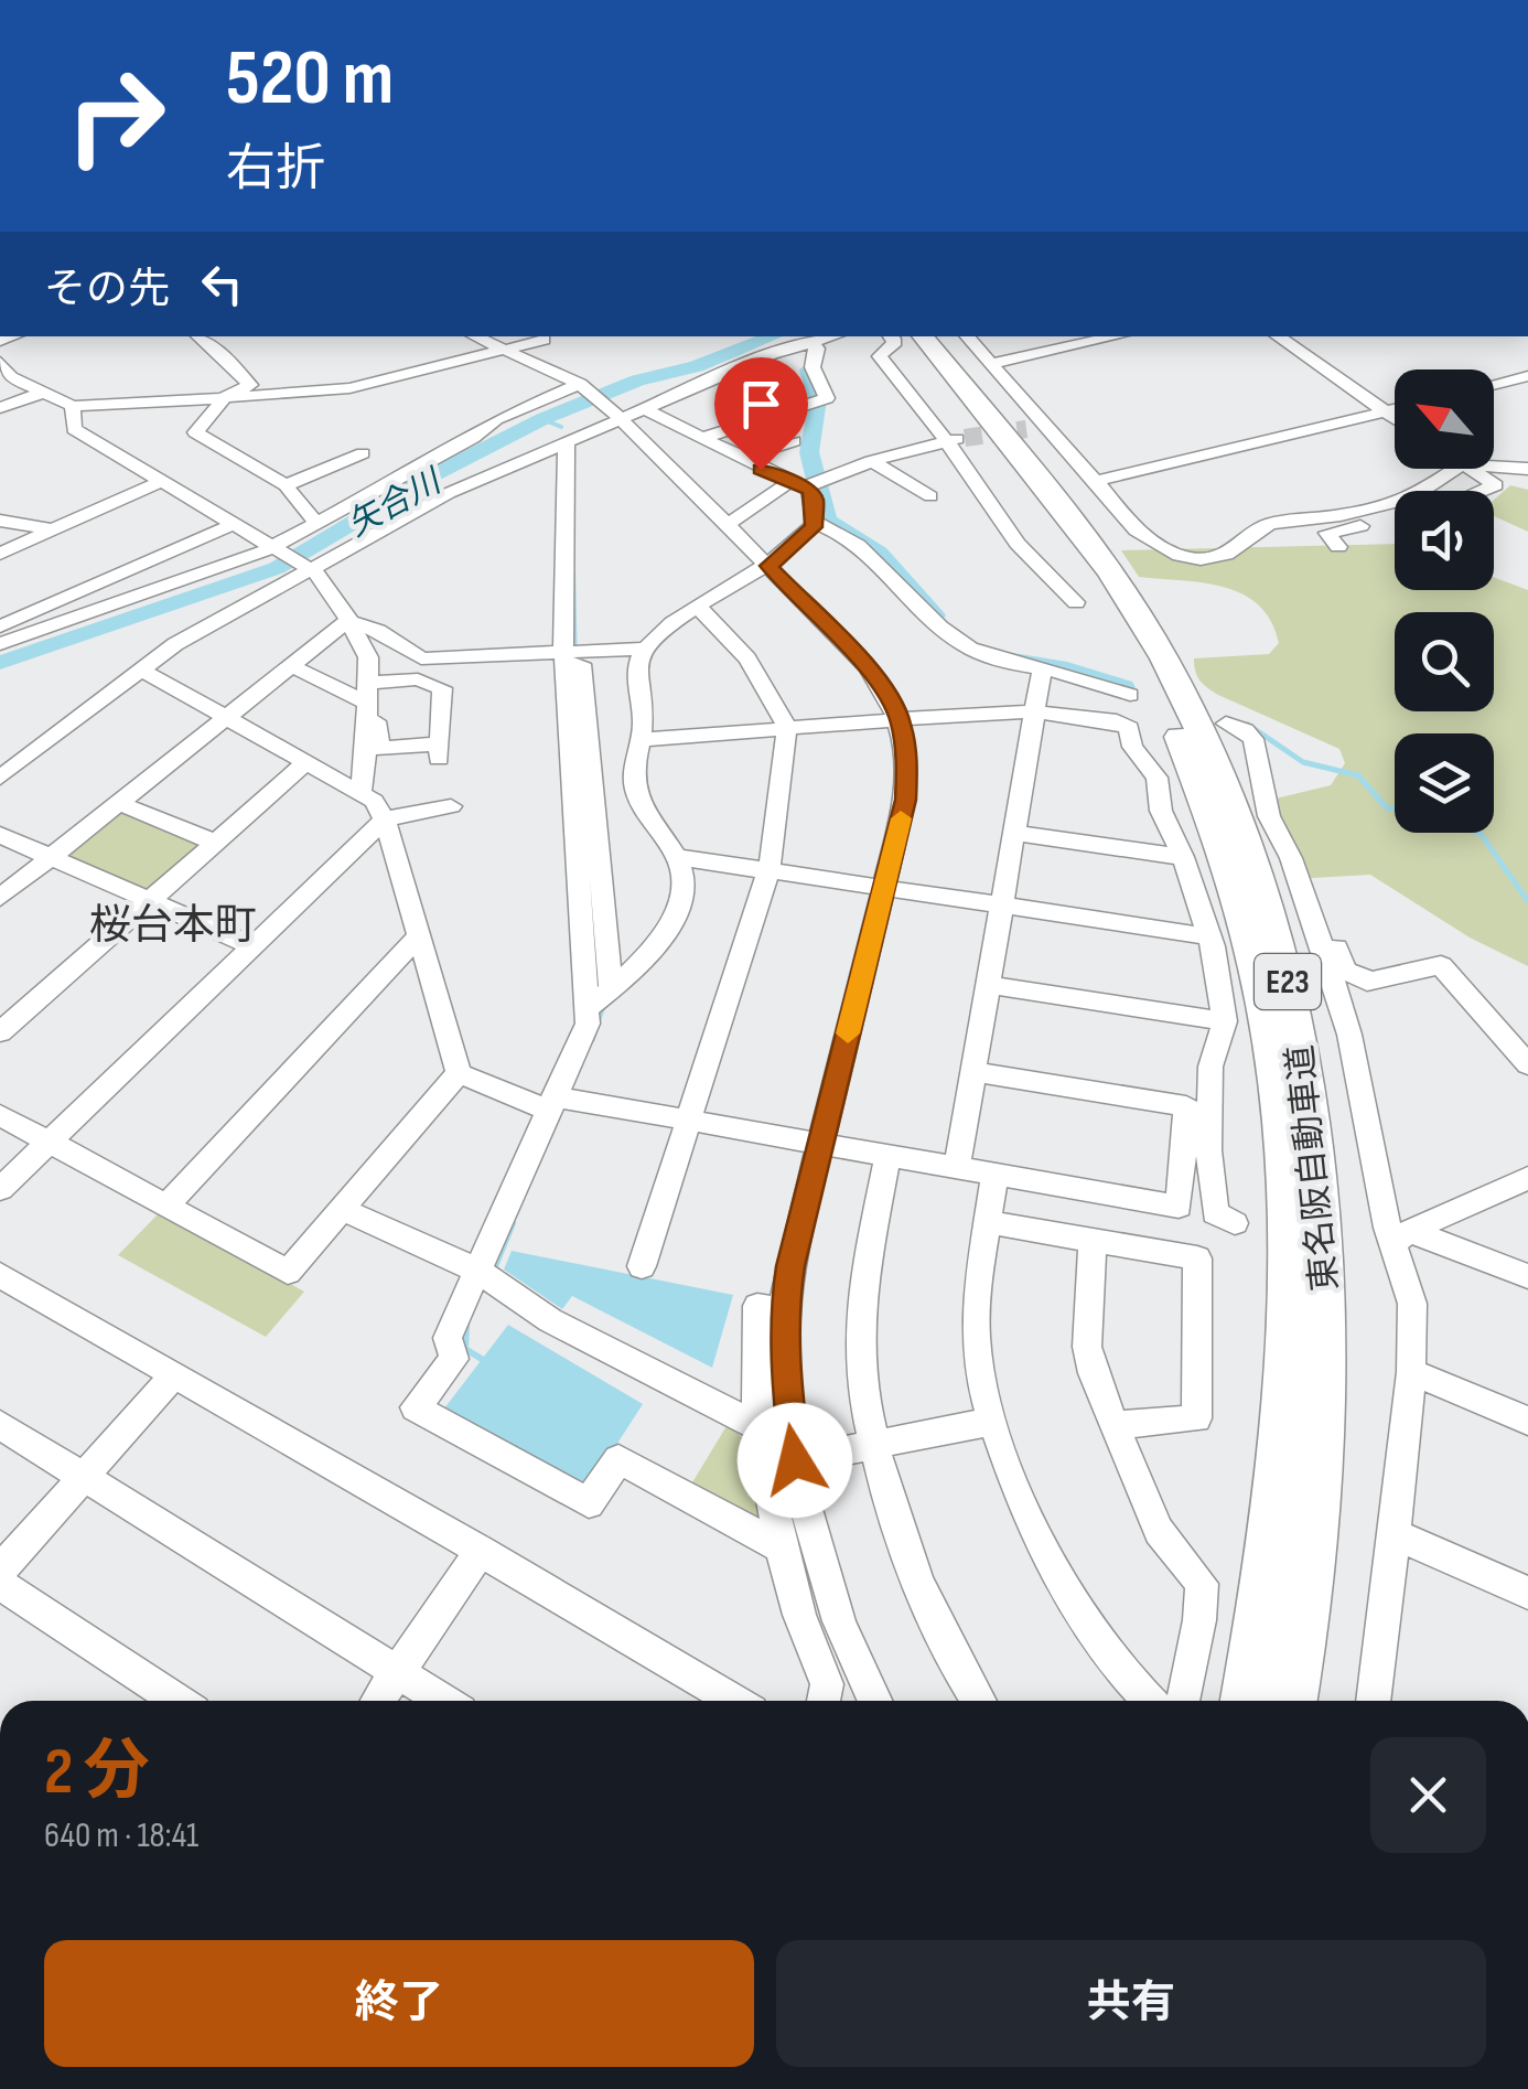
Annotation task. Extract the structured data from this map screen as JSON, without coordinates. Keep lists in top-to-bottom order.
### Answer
{
  "streets": {
    "highway": ["E23", "東名阪自動車道"]
  },
  "districts": ["桜台本町"],
  "water": ["矢合川"],
  "north": "top left",
  "page": {
    "turn": ["520 m", "右折"],
    "then": "その先",
    "heading": ["2 分", "640 m · 18:41"],
    "buttons": ["終了", "共有"]
  }
}
